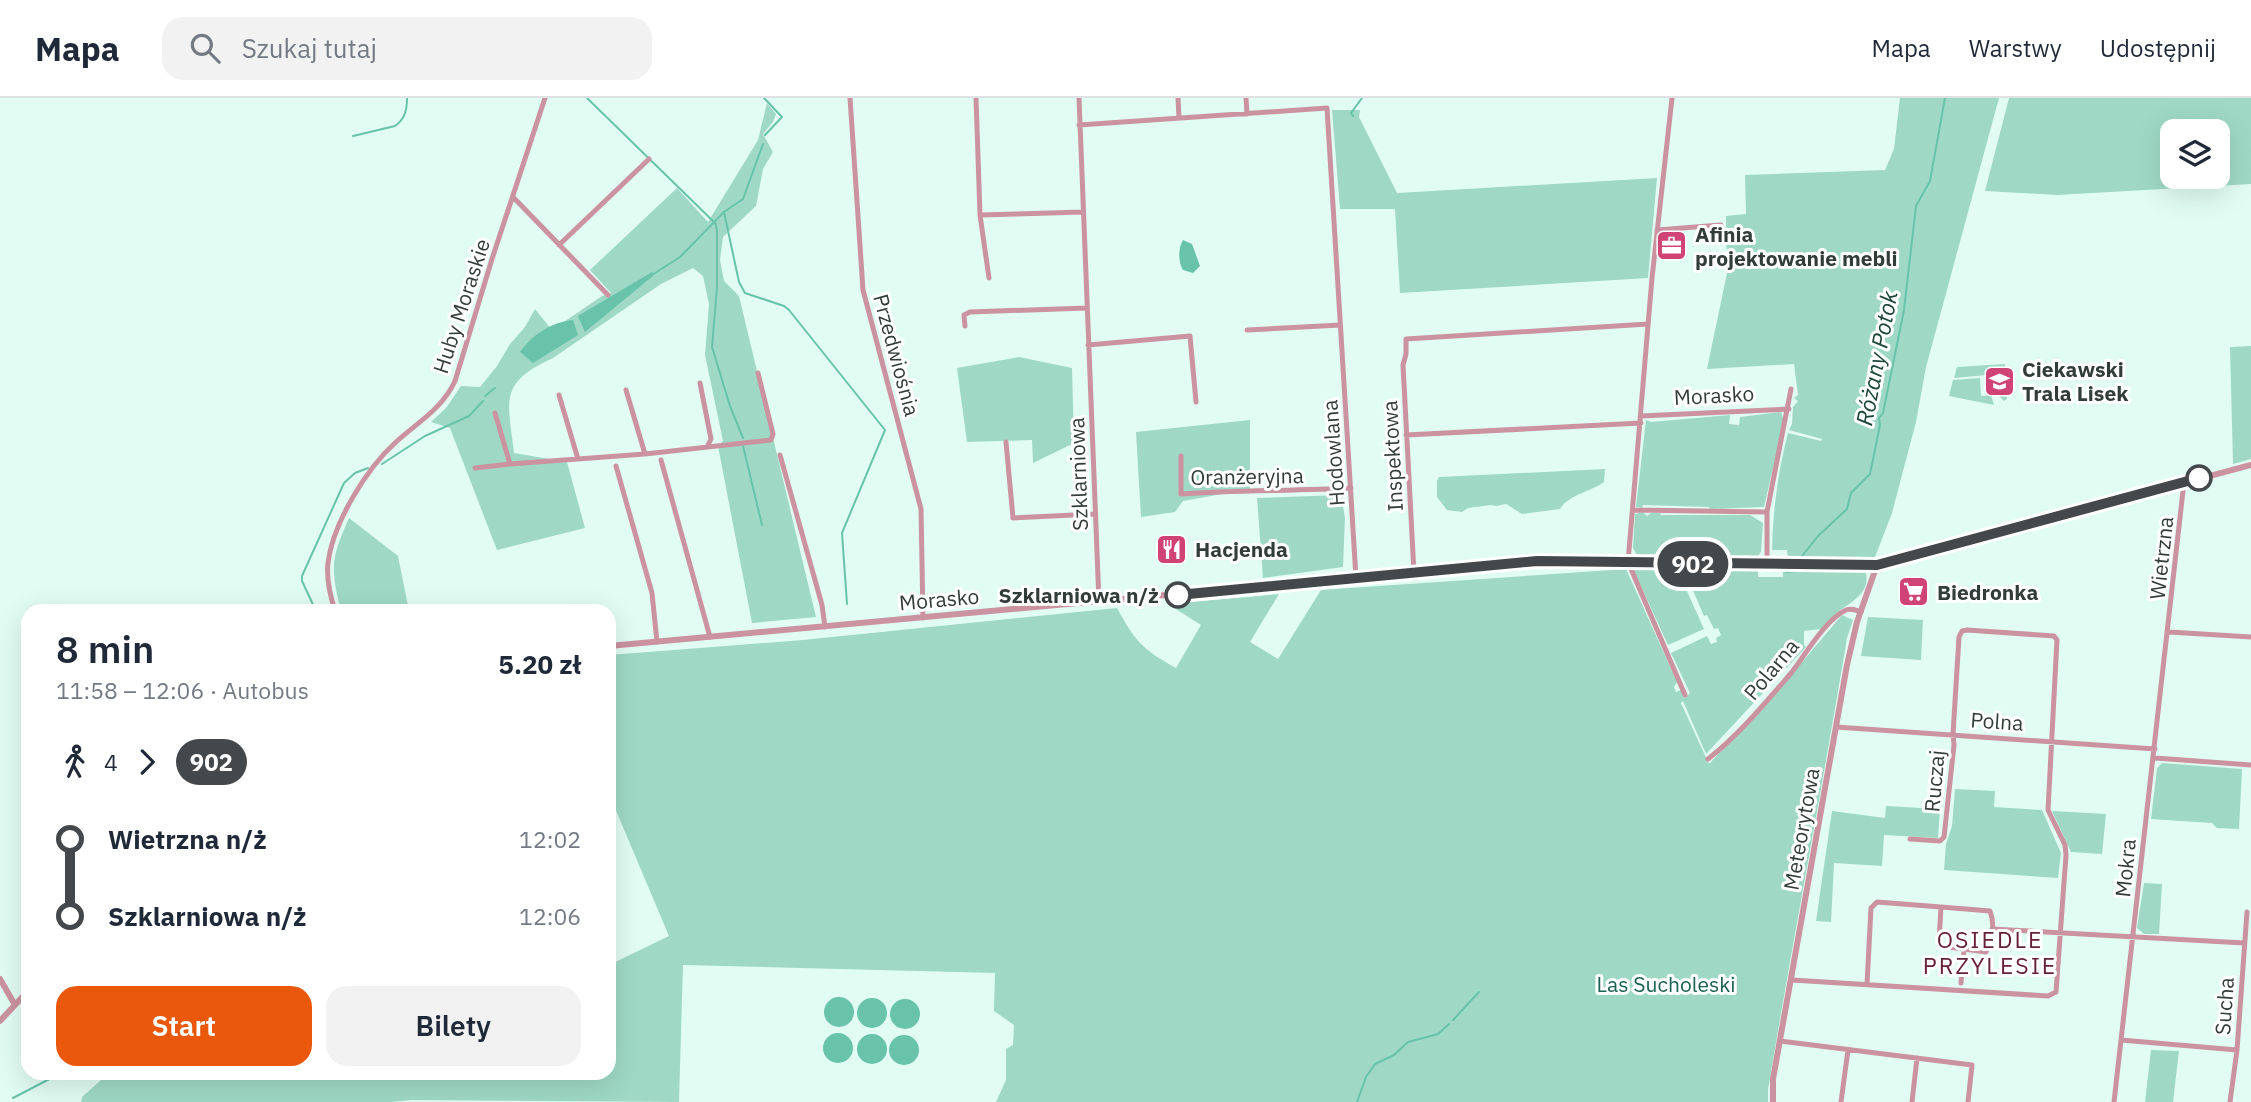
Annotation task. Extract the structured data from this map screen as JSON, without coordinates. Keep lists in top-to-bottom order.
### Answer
{
  "streets": {
    "street": [
      "Huby Moraskie",
      "Przedwiośnia",
      "Morasko",
      "Hodowlana",
      "Inspektowa",
      "Szklarniowa",
      "Oranżeryjna",
      "Wietrzna",
      "Polarna",
      "Polna",
      "Ruczaj",
      "Meteorytowa",
      "Mokra",
      "Sucha"
    ]
  },
  "crossings": [
    ["Przedwiośnia", "Morasko"],
    ["Morasko", "Hodowlana"],
    ["Morasko", "Inspektowa"],
    ["Morasko", "Szklarniowa"],
    ["Morasko", "Wietrzna"],
    ["Morasko", "Meteorytowa"],
    ["Hodowlana", "Oranżeryjna"],
    ["Wietrzna", "Mokra"],
    ["Polarna", "Meteorytowa"],
    ["Polna", "Ruczaj"],
    ["Polna", "Meteorytowa"],
    ["Polna", "Mokra"]
  ],
  "districts": ["OSIEDLE PRZYLESIE"],
  "water": ["Różany Potok"],
  "parks": ["Las Sucholeski"],
  "places": {
    "office": ["Afinia projektowanie mebli"],
    "school or university": ["Ciekawski Trala Lisek"],
    "restaurant": ["Hacjenda"],
    "supermarket": ["Biedronka"],
    "other": ["Szklarniowa n/ż"]
  },
  "lines": ["bus line 902"],
  "page": {
    "header": "Mapa",
    "search": "Szukaj tutaj",
    "nav": ["Mapa", "Warstwy", "Udostępnij"],
    "on_map": "902",
    "heading": ["8 min", "11:58 – 12:06 · Autobus", "5.20 zł"],
    "legs": ["4", "902"],
    "list": [
      {
        "name": "Wietrzna n/ż",
        "value": "12:02"
      },
      {
        "name": "Szklarniowa n/ż",
        "value": "12:06"
      }
    ],
    "buttons": ["Start", "Bilety"]
  }
}
